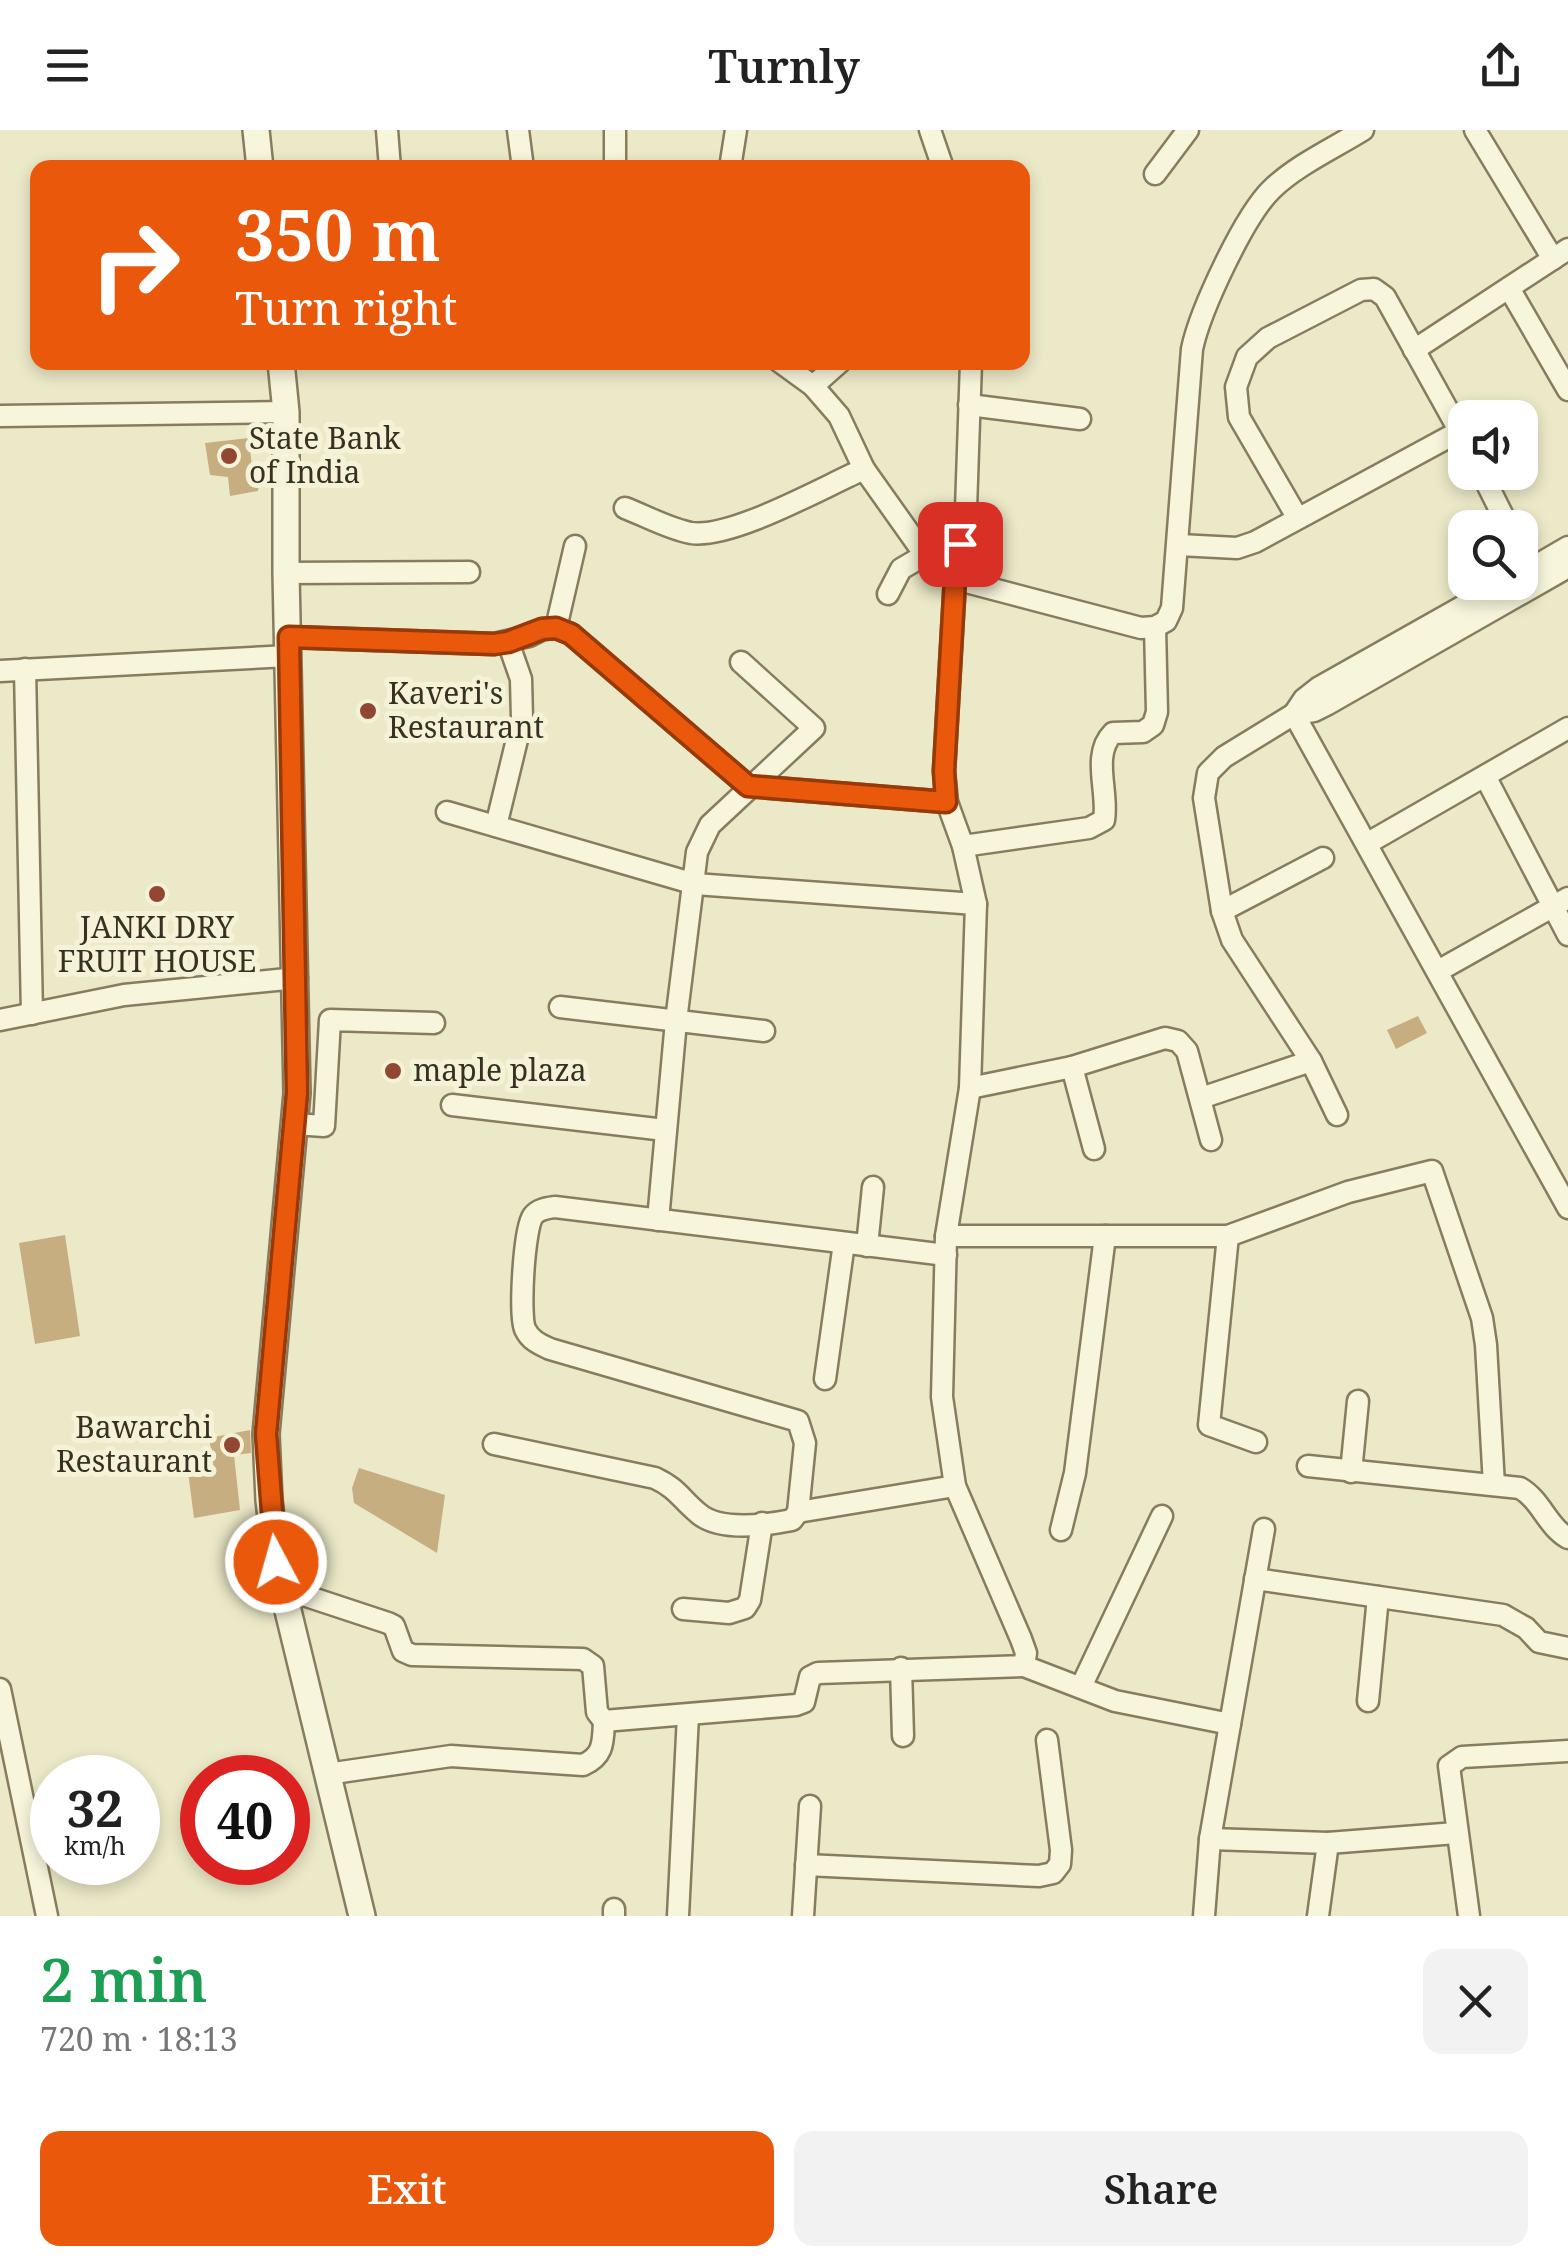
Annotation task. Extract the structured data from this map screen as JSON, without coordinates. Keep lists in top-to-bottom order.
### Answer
{
  "places": [
    "State Bank of India",
    "Kaveri's Restaurant",
    "JANKI DRY FRUIT HOUSE",
    "maple plaza",
    "Bawarchi Restaurant"
  ],
  "page": {
    "header": "Turnly",
    "turn": ["350 m", "Turn right"],
    "speed": "32 km/h",
    "limit": "40",
    "heading": ["2 min", "720 m · 18:13"],
    "buttons": ["Exit", "Share"]
  }
}
